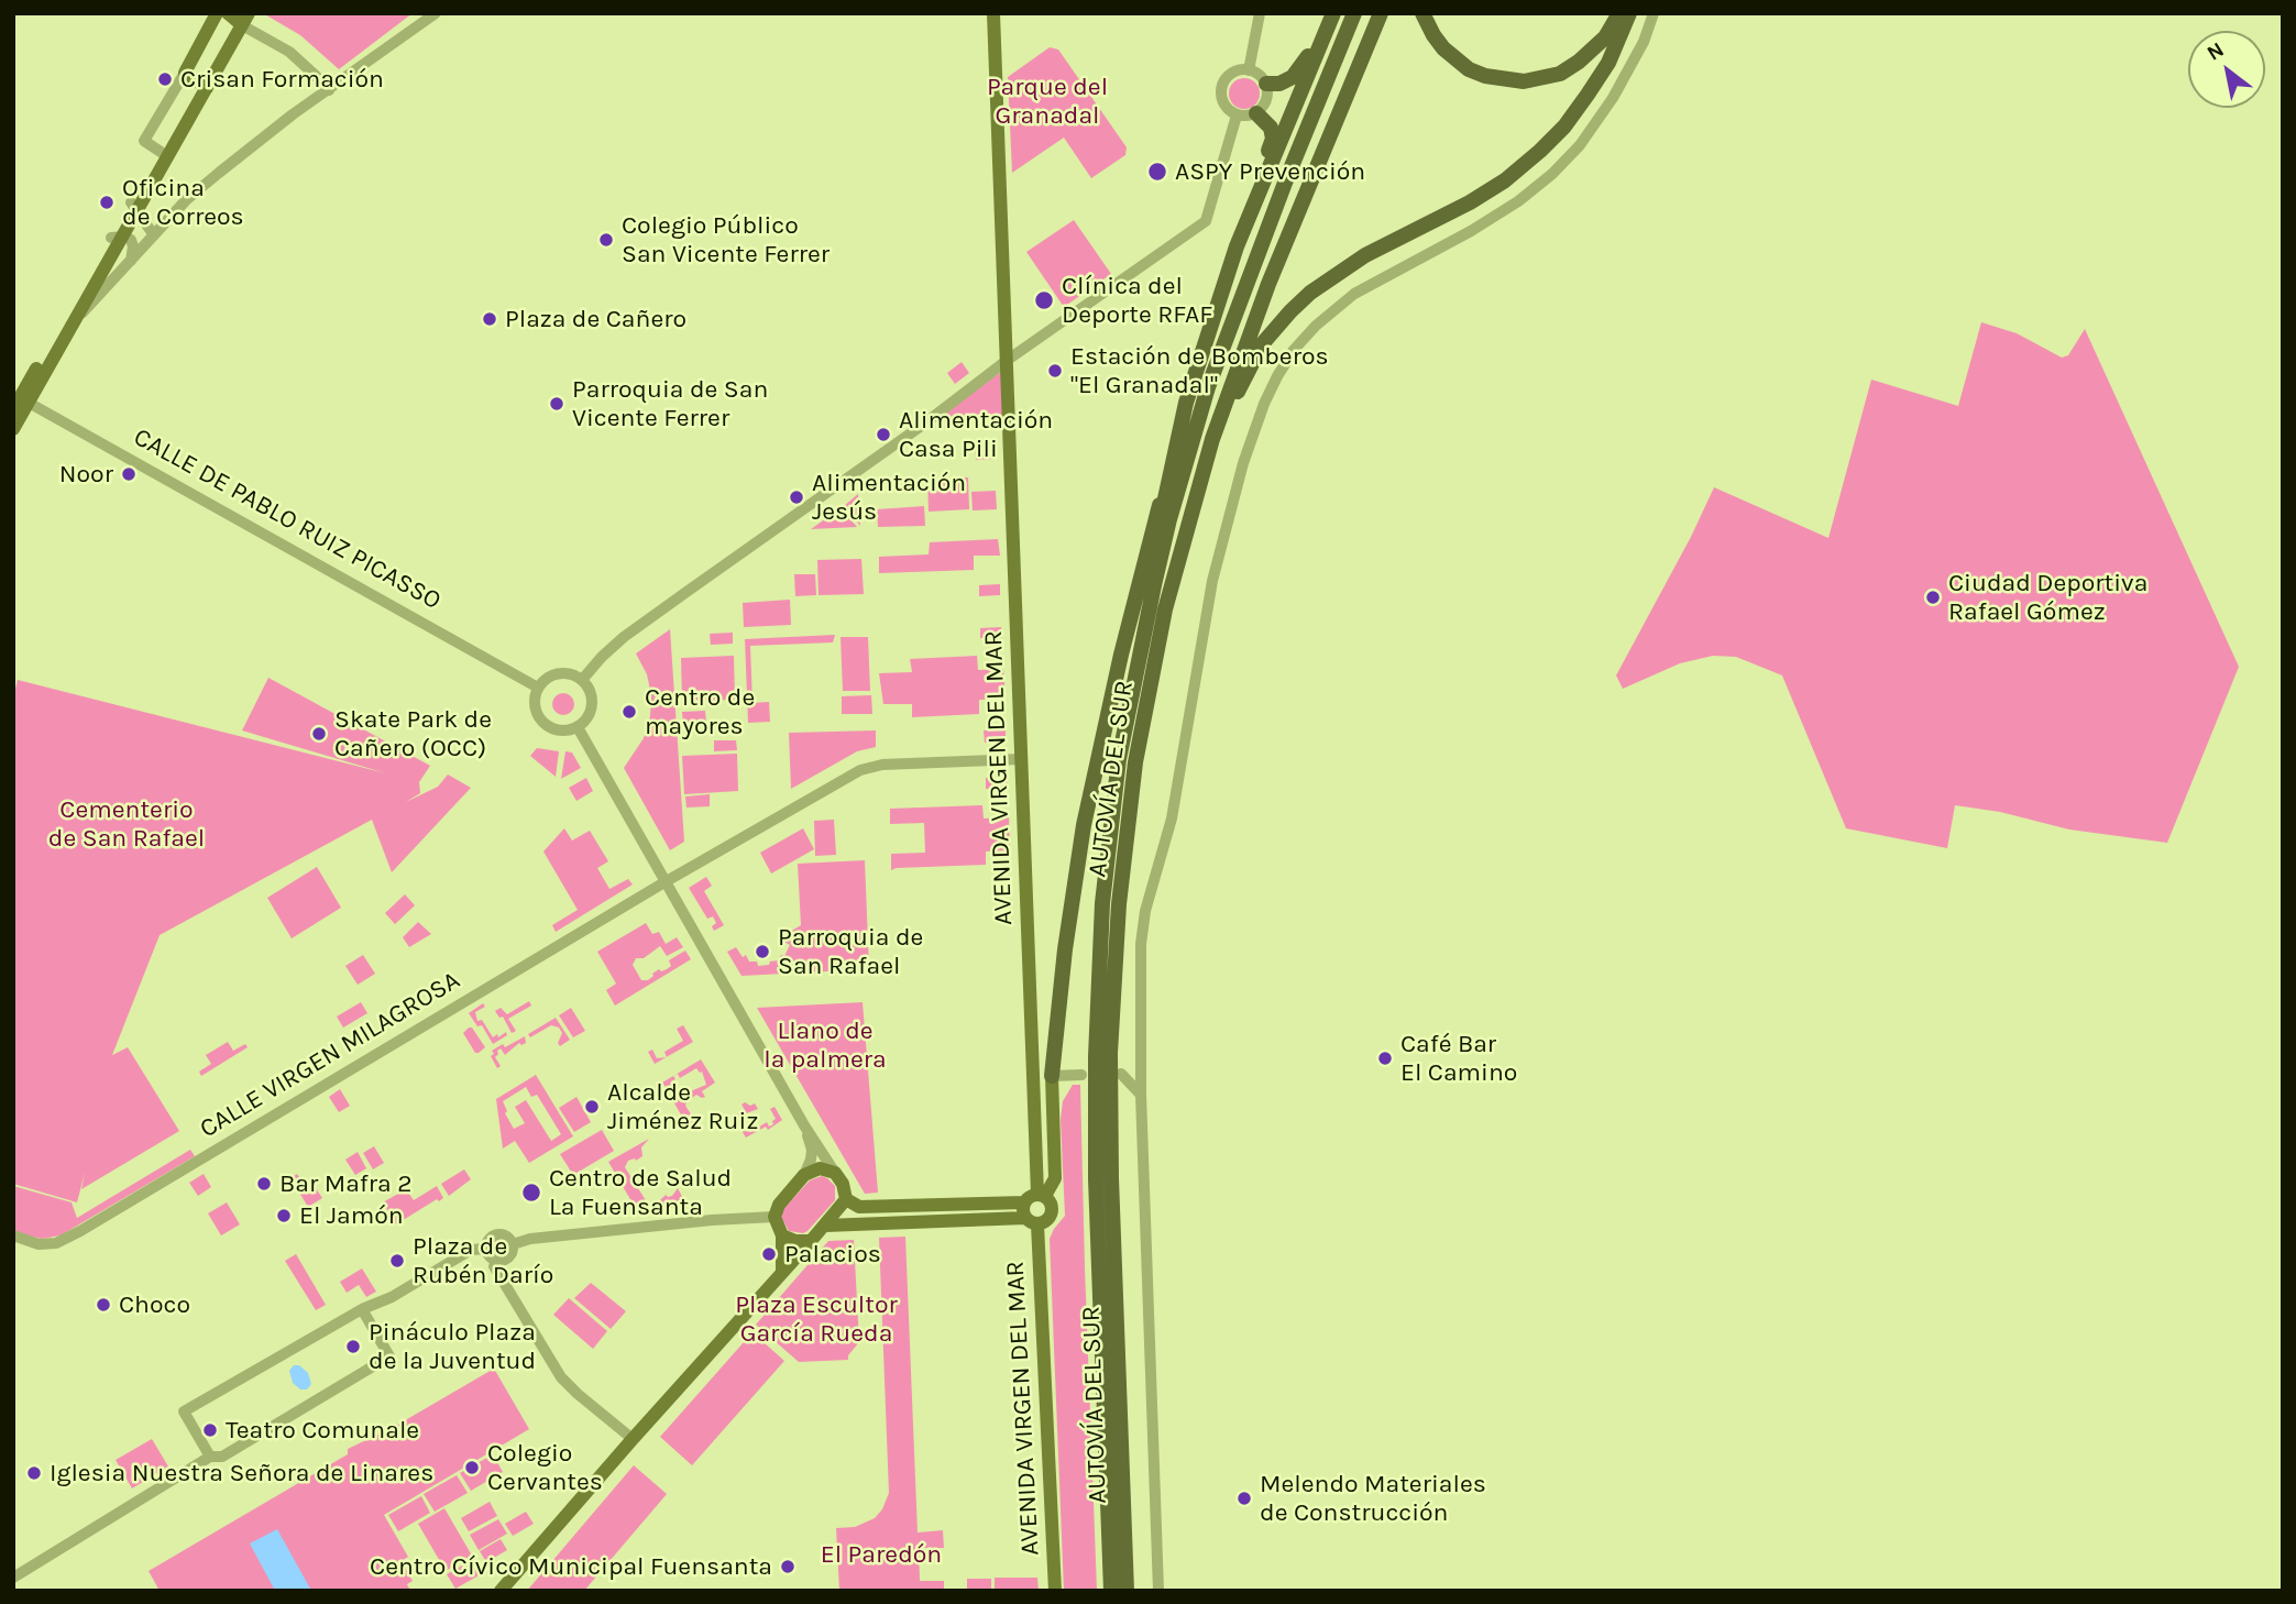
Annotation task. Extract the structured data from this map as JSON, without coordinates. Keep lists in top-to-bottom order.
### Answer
{
  "streets": {
    "highway": ["AUTOVÍA DEL SUR"],
    "main road": ["AVENIDA VIRGEN DEL MAR"],
    "street": ["CALLE DE PABLO RUIZ PICASSO", "CALLE VIRGEN MILAGROSA"]
  },
  "crossings": [
    ["AVENIDA VIRGEN DEL MAR", "CALLE VIRGEN MILAGROSA"]
  ],
  "parks": [
    "Parque del Granadal",
    "Cementerio de San Rafael",
    "Llano de la palmera",
    "Plaza Escultor García Rueda",
    "El Paredón"
  ],
  "places": [
    "Crisan Formación",
    "ASPY Prevención",
    "Oficina de Correos",
    "Colegio Público San Vicente Ferrer",
    "Clínica del Deporte RFAF",
    "Plaza de Cañero",
    "Estación de Bomberos \"El Granadal\"",
    "Parroquia de San Vicente Ferrer",
    "Alimentación Casa Pili",
    "Noor",
    "Alimentación Jesús",
    "Ciudad Deportiva Rafael Gómez",
    "Centro de mayores",
    "Skate Park de Cañero (OCC)",
    "Parroquia de San Rafael",
    "Café Bar El Camino",
    "Alcalde Jiménez Ruiz",
    "Bar Mafra 2",
    "Centro de Salud La Fuensanta",
    "El Jamón",
    "Palacios",
    "Plaza de Rubén Darío",
    "Choco",
    "Pináculo Plaza de la Juventud",
    "Teatro Comunale",
    "Colegio Cervantes",
    "Iglesia Nuestra Señora de Linares",
    "Melendo Materiales de Construcción",
    "Centro Cívico Municipal Fuensanta"
  ],
  "north": "top left"
}
